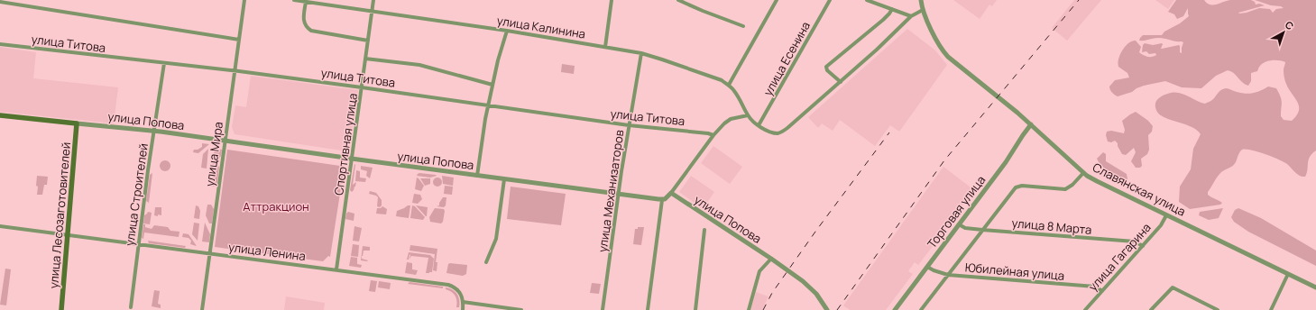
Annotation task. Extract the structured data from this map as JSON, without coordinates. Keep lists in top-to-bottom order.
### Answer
{
  "streets": {
    "main road": ["улица Попова", "улица Лесозаготовителей"],
    "street": [
      "улица Калинина",
      "улица Титова",
      "улица Есенина",
      "Спортивная улица",
      "улица Мира",
      "Славянская улица",
      "улица Механизаторов",
      "улица Строителей",
      "Торговая улица",
      "улица 8 Марта",
      "улица Ленина",
      "улица Гагарина",
      "Юбилейная улица"
    ]
  },
  "crossings": [
    ["улица Калинина", "улица Есенина"],
    ["улица Калинина", "Спортивная улица"],
    ["улица Калинина", "Славянская улица"],
    ["улица Калинина", "улица Механизаторов"],
    ["улица Титова", "Спортивная улица"],
    ["улица Титова", "улица Мира"],
    ["улица Титова", "улица Механизаторов"],
    ["улица Титова", "улица Строителей"],
    ["улица Попова", "Спортивная улица"],
    ["улица Попова", "улица Мира"],
    ["улица Попова", "улица Механизаторов"],
    ["улица Попова", "улица Строителей"],
    ["улица Попова", "улица Лесозаготовителей"],
    ["Спортивная улица", "улица Ленина"],
    ["улица Мира", "улица Ленина"],
    ["Славянская улица", "Торговая улица"],
    ["Славянская улица", "улица Гагарина"],
    ["улица Строителей", "улица Ленина"],
    ["Торговая улица", "улица 8 Марта"],
    ["Торговая улица", "Юбилейная улица"],
    ["улица Лесозаготовителей", "улица Ленина"],
    ["улица 8 Марта", "улица Гагарина"],
    ["улица Гагарина", "Юбилейная улица"]
  ],
  "parks": ["Аттракцион"],
  "north": "top right"
}
